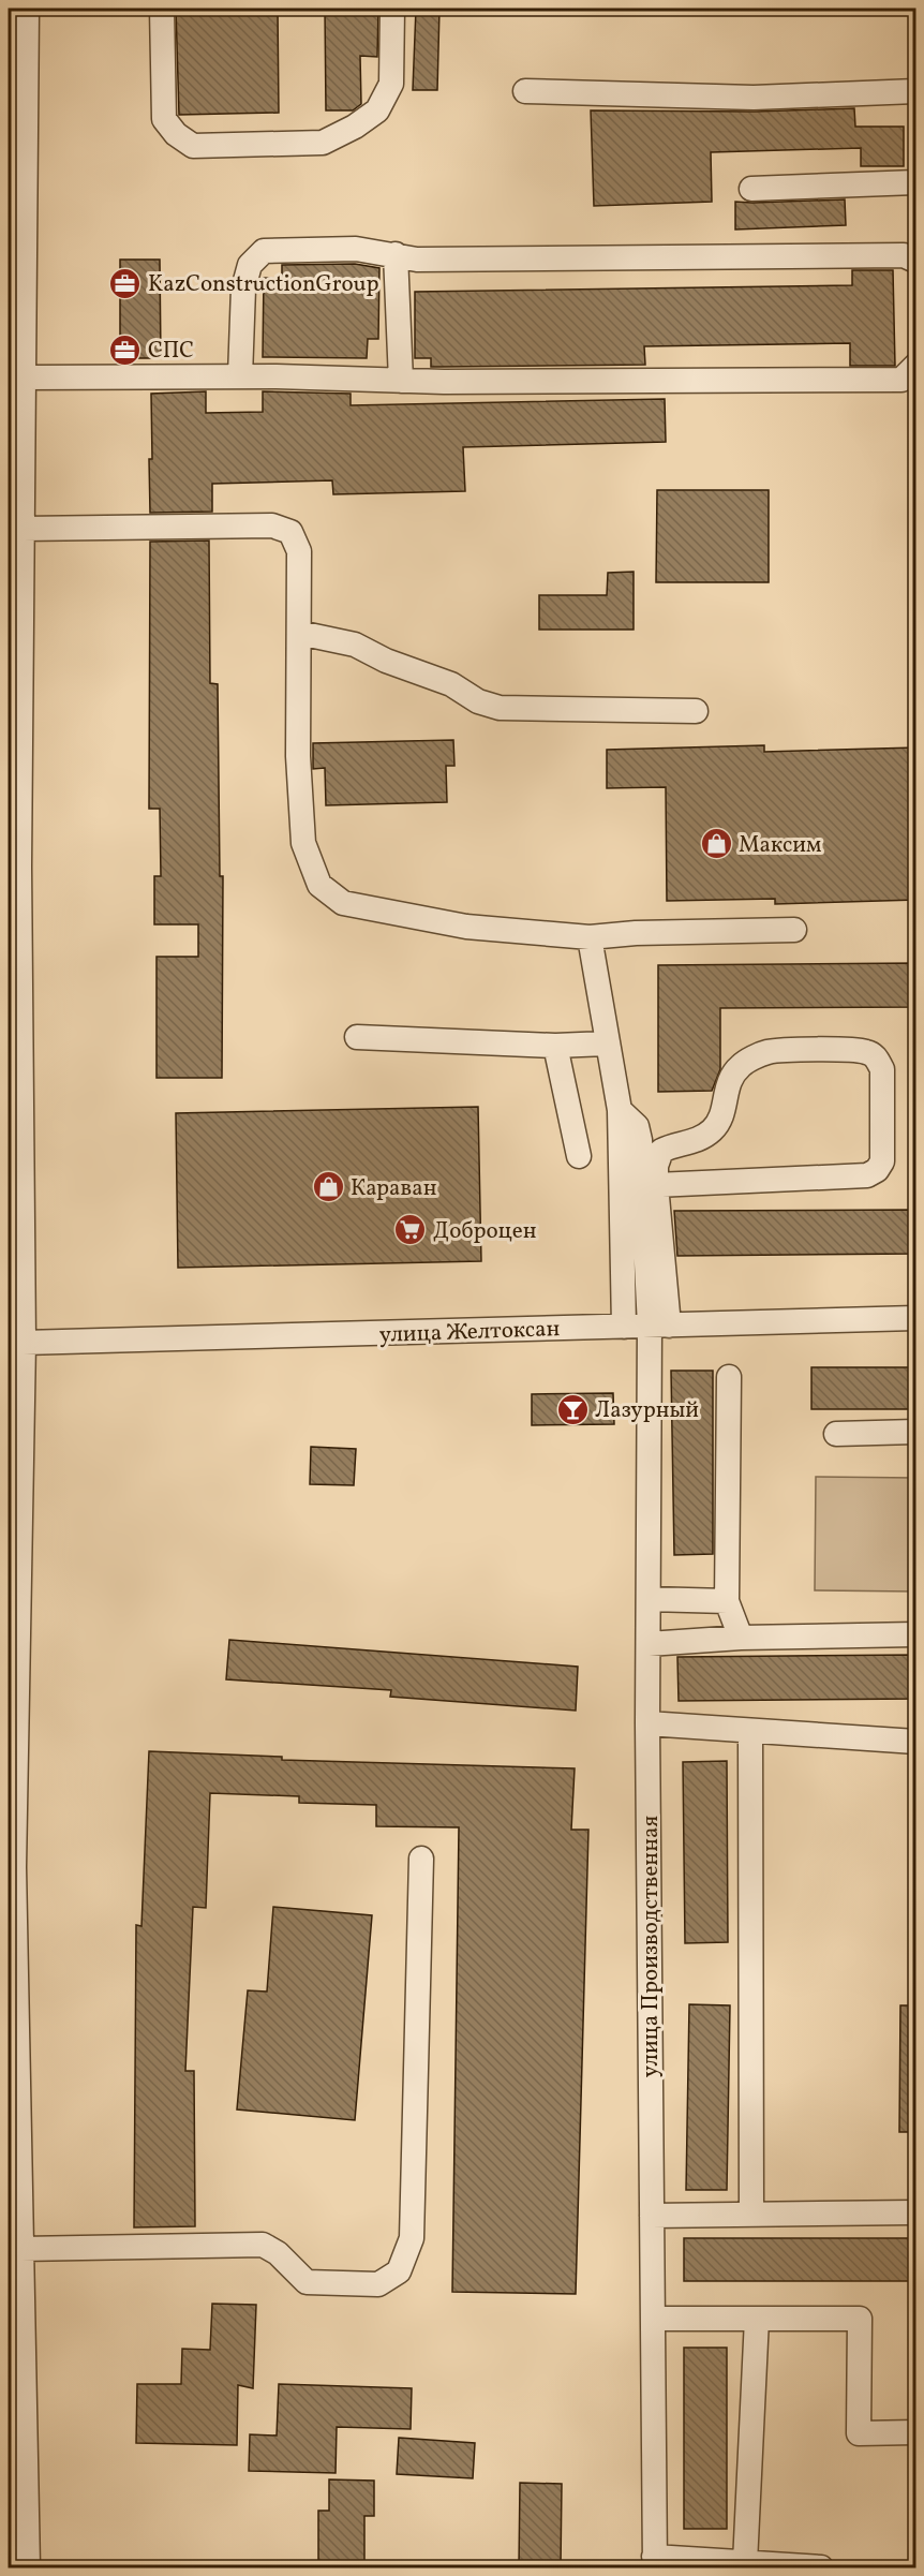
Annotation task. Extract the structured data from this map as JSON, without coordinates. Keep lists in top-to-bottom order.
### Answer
{
  "streets": {
    "street": ["улица Желтоксан", "улица Производственная"]
  },
  "crossings": [
    ["улица Желтоксан", "улица Производственная"]
  ],
  "places": {
    "office": ["KazConstructionGroup", "СПС"],
    "shop": ["Максим", "Караван"],
    "supermarket": ["Доброцен"],
    "bar": ["Лазурный"]
  }
}
